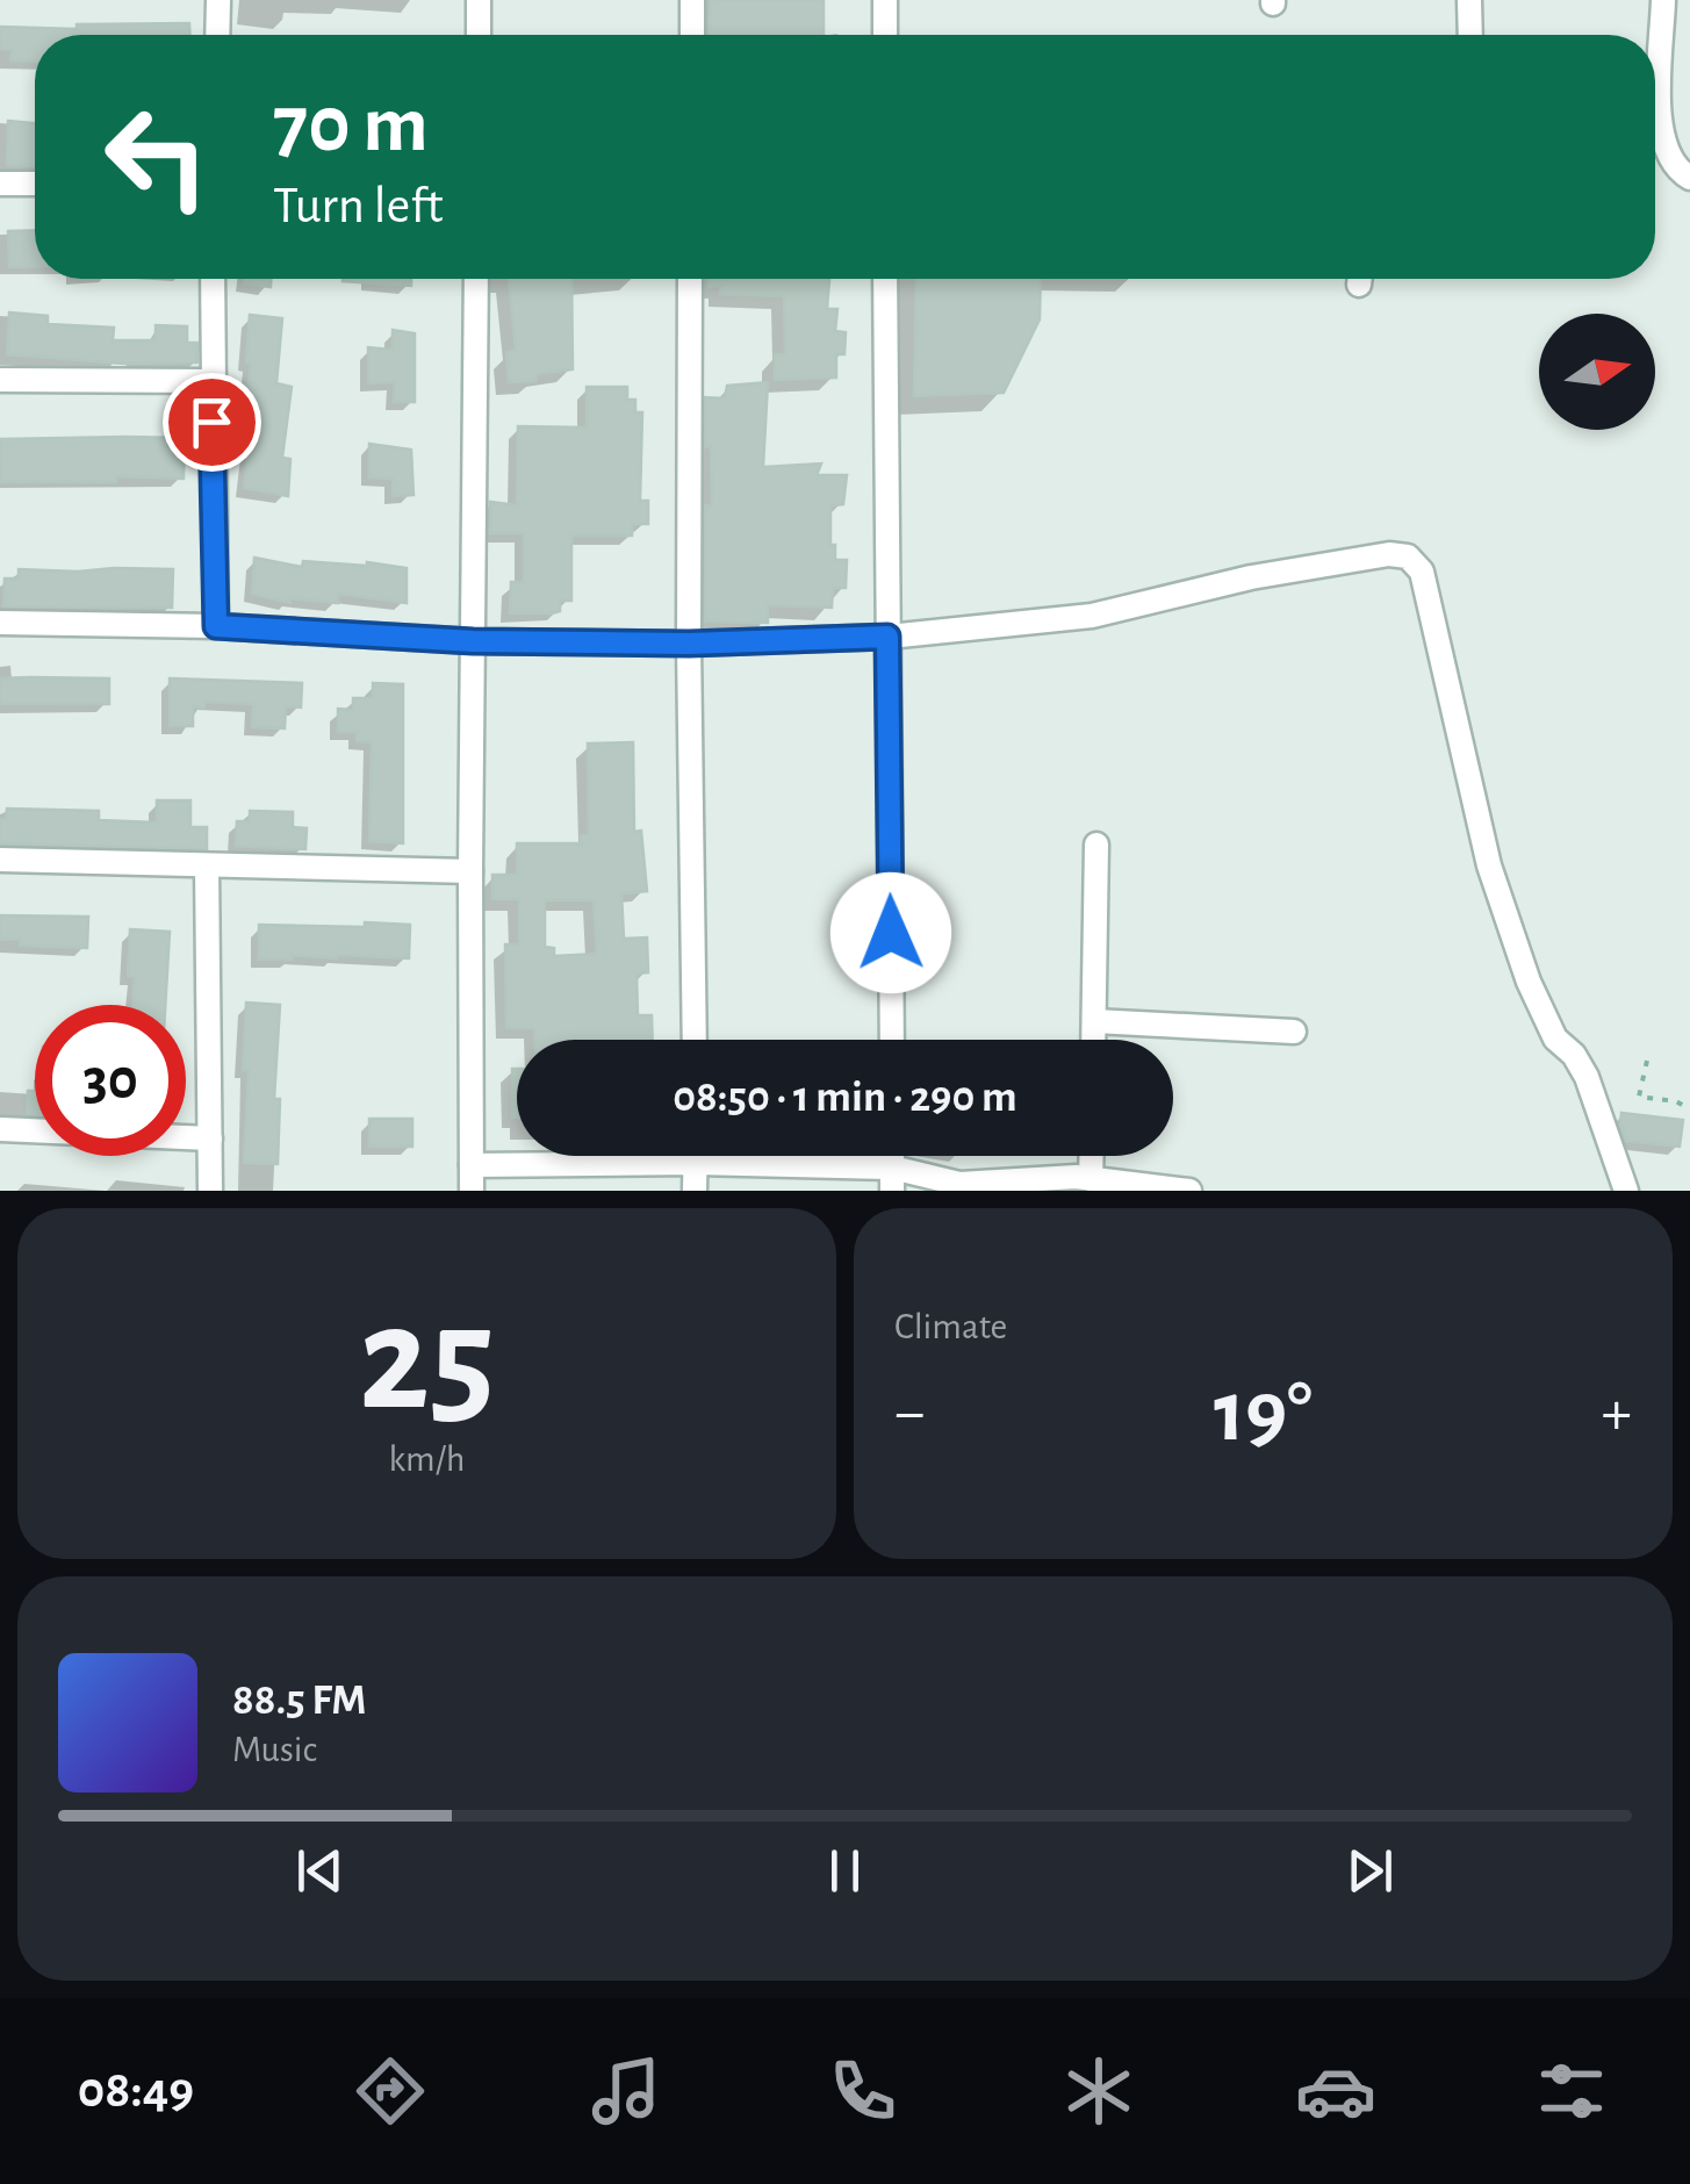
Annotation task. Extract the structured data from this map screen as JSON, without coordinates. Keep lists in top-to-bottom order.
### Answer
{
  "north": "right",
  "page": {
    "turn": ["70 m", "Turn left"],
    "limit": "30",
    "trip": "08:50 · 1 min · 290 m",
    "tile": [
      ["25", "km/h"],
      "Climate"
    ],
    "heat": ["−", "19°", "+"],
    "song": ["88.5 FM", "Music"],
    "tabs": "08:49"
  }
}
